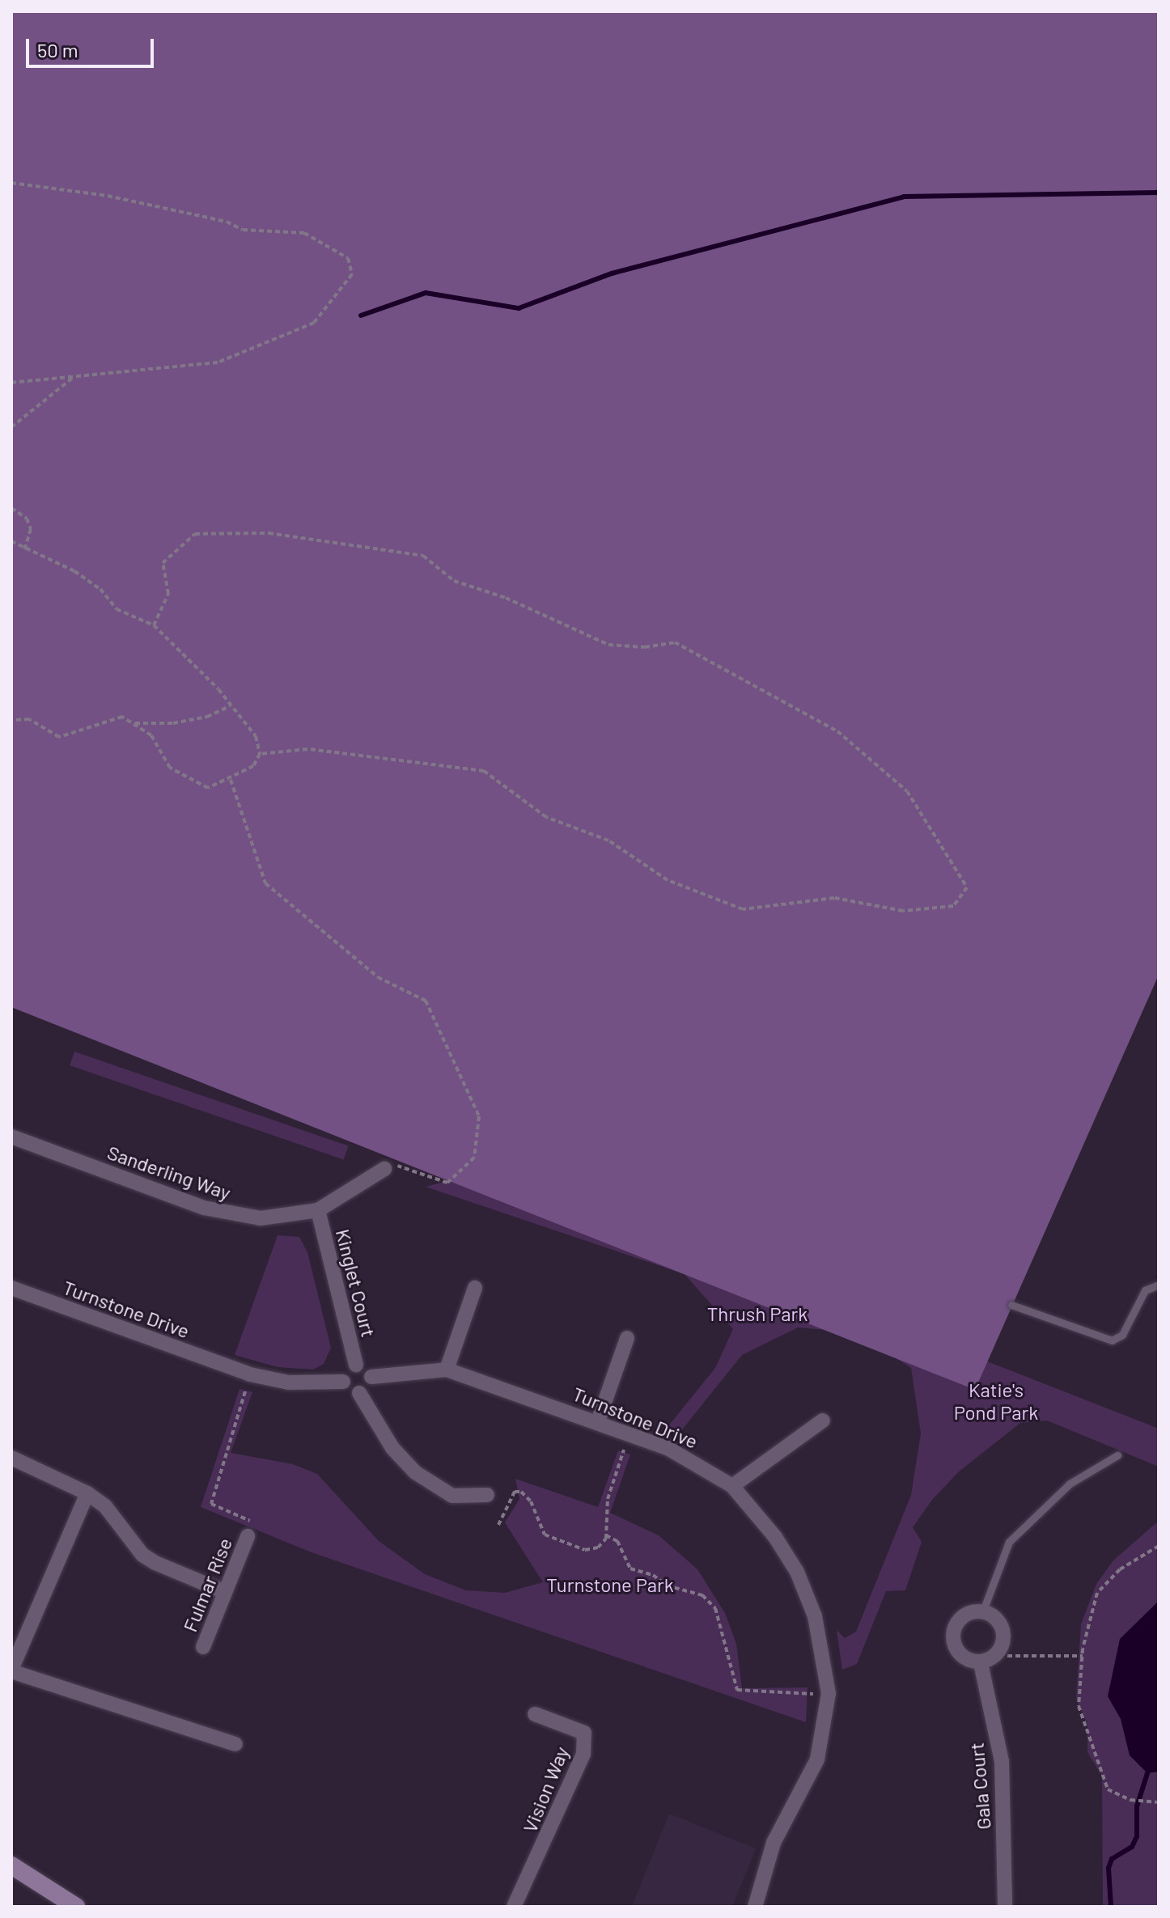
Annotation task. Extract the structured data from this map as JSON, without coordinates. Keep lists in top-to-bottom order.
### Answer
{
  "streets": {
    "street": [
      "Sanderling Way",
      "Kinglet Court",
      "Turnstone Drive",
      "Fulmar Rise",
      "Gala Court",
      "Vision Way"
    ]
  },
  "crossings": [
    ["Sanderling Way", "Kinglet Court"],
    ["Kinglet Court", "Turnstone Drive"]
  ],
  "parks": ["Thrush Park", "Katie's Pond Park", "Turnstone Park"],
  "scale_bar": "50 m"
}
